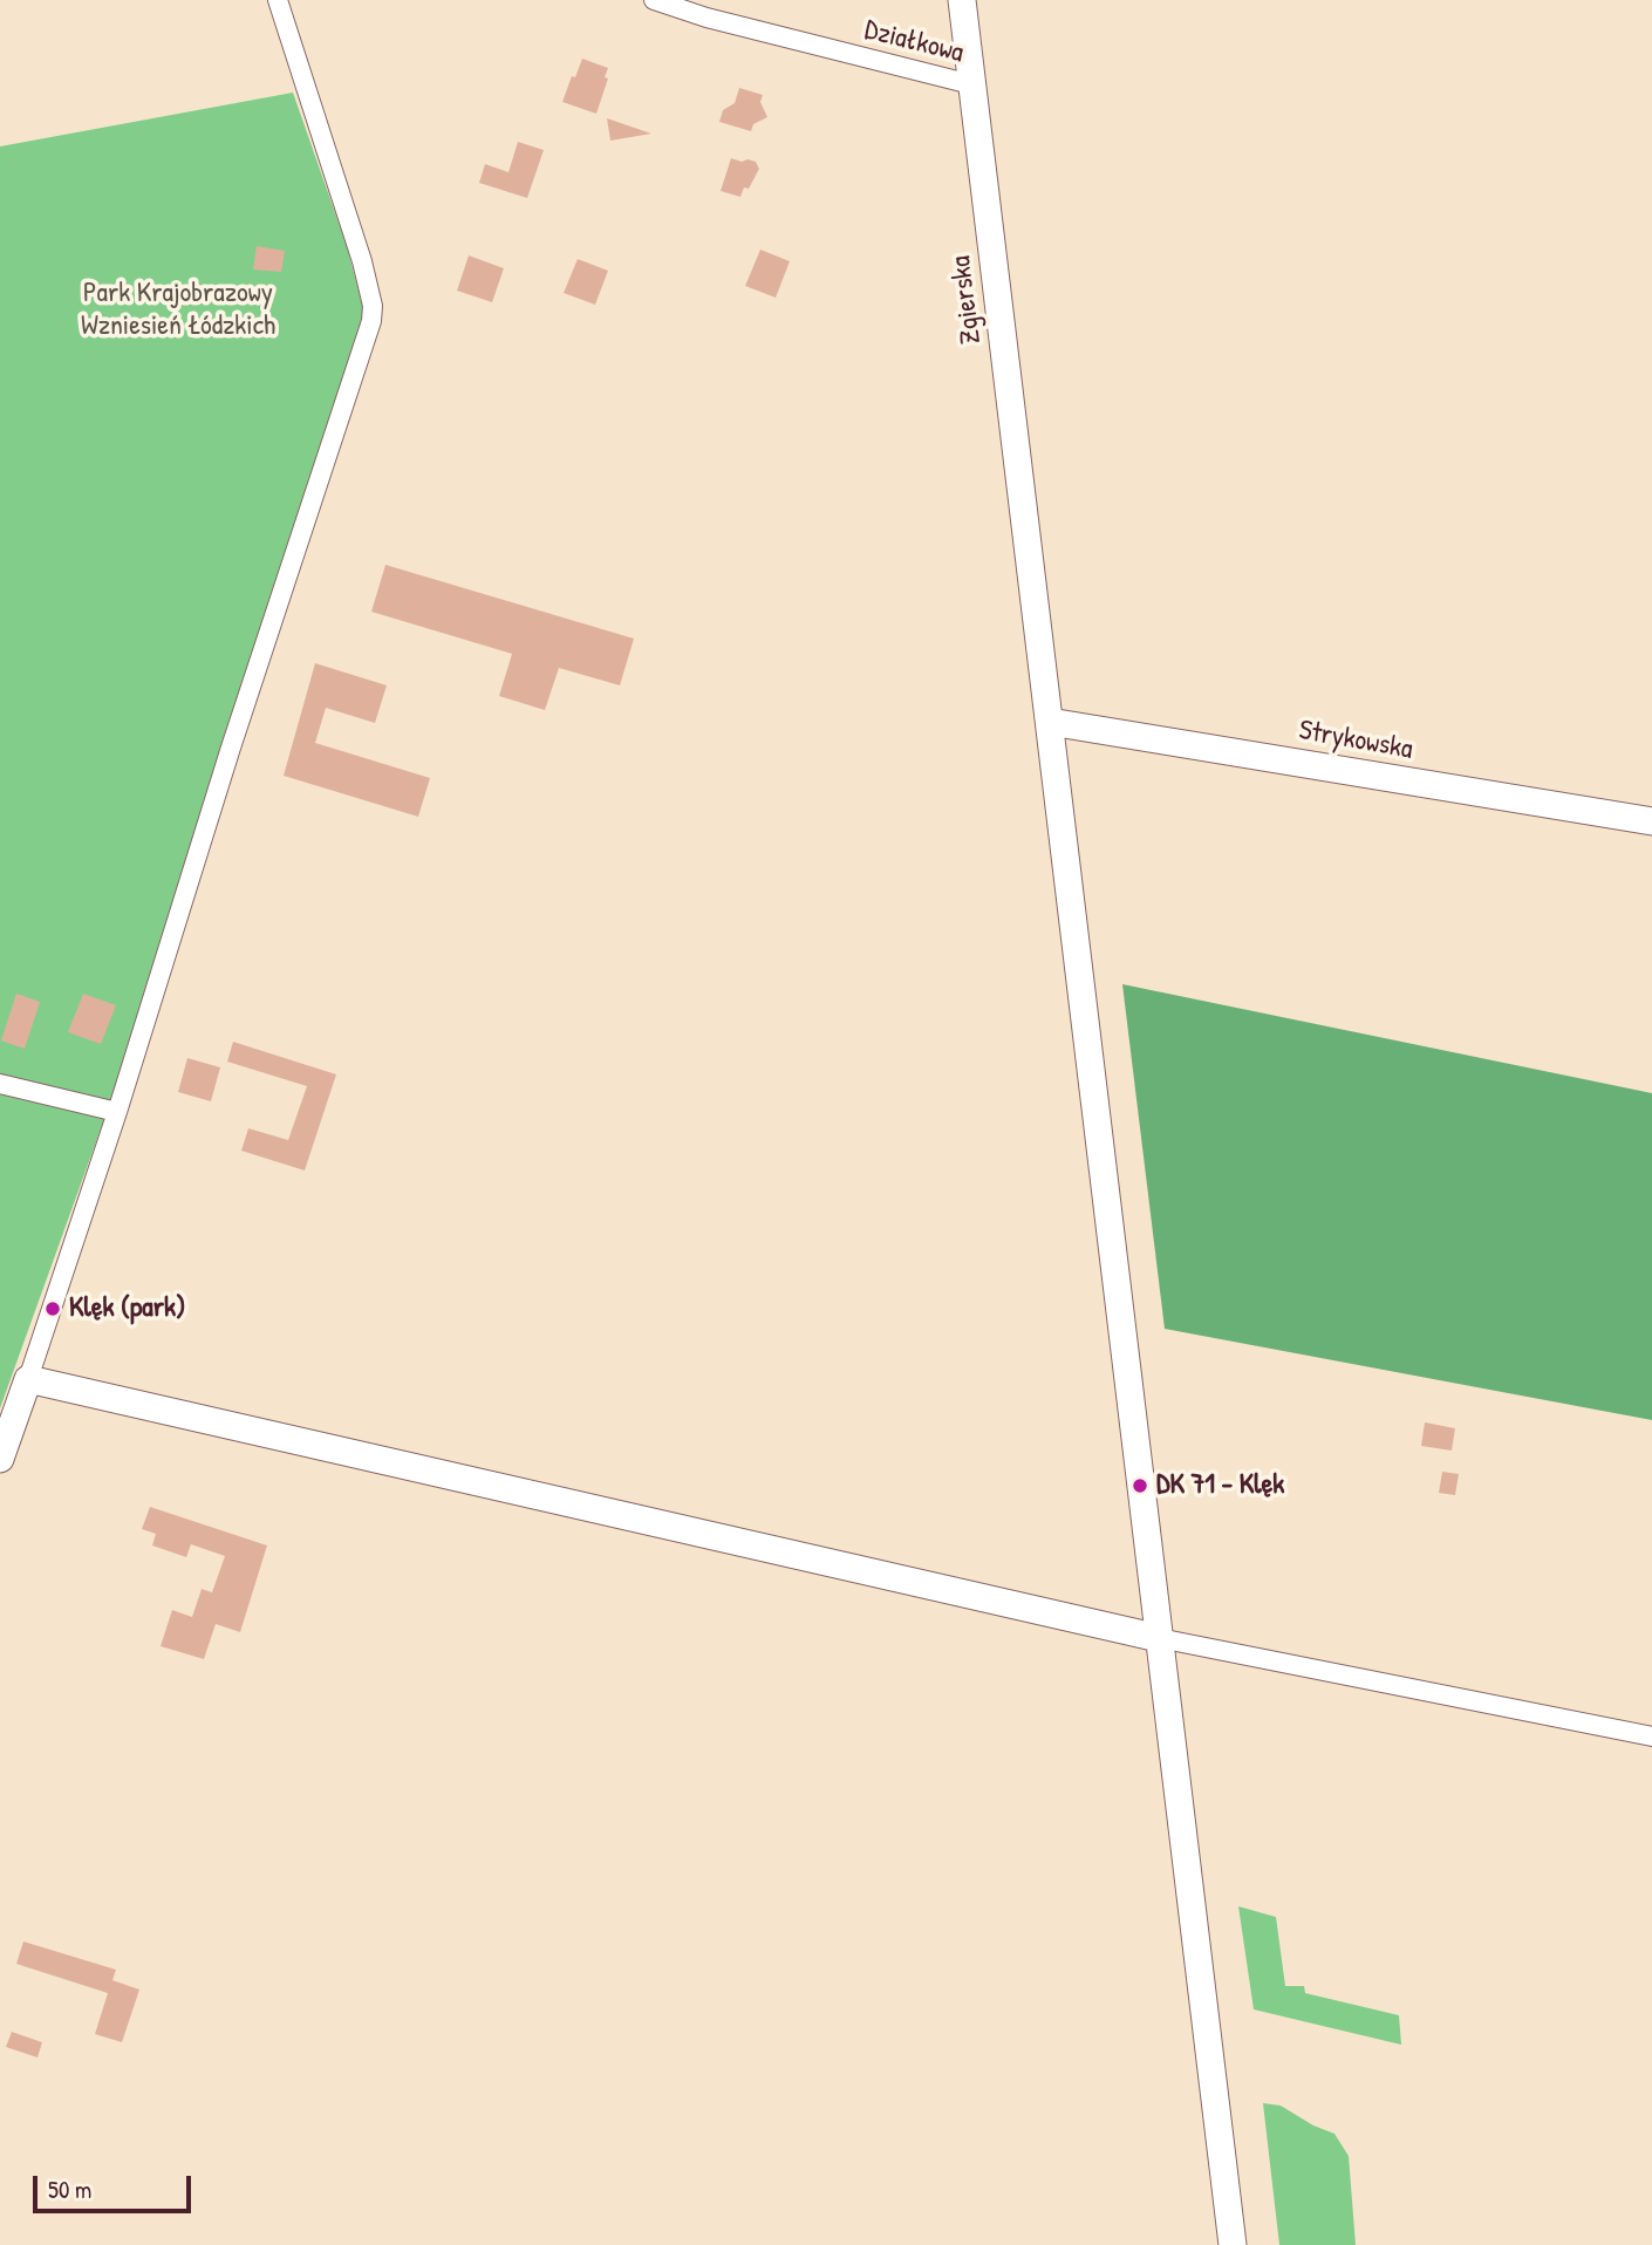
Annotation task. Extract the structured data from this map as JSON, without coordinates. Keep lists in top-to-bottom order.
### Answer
{
  "streets": {
    "main road": ["Zgierska", "Strykowska"],
    "street": ["Działkowa"]
  },
  "crossings": [
    ["Działkowa", "Zgierska"],
    ["Zgierska", "Strykowska"]
  ],
  "parks": ["Park Krajobrazowy Wzniesień Łódzkich"],
  "places": ["Klęk (park)", "DK 71 - Klęk"],
  "scale_bar": "50 m"
}
